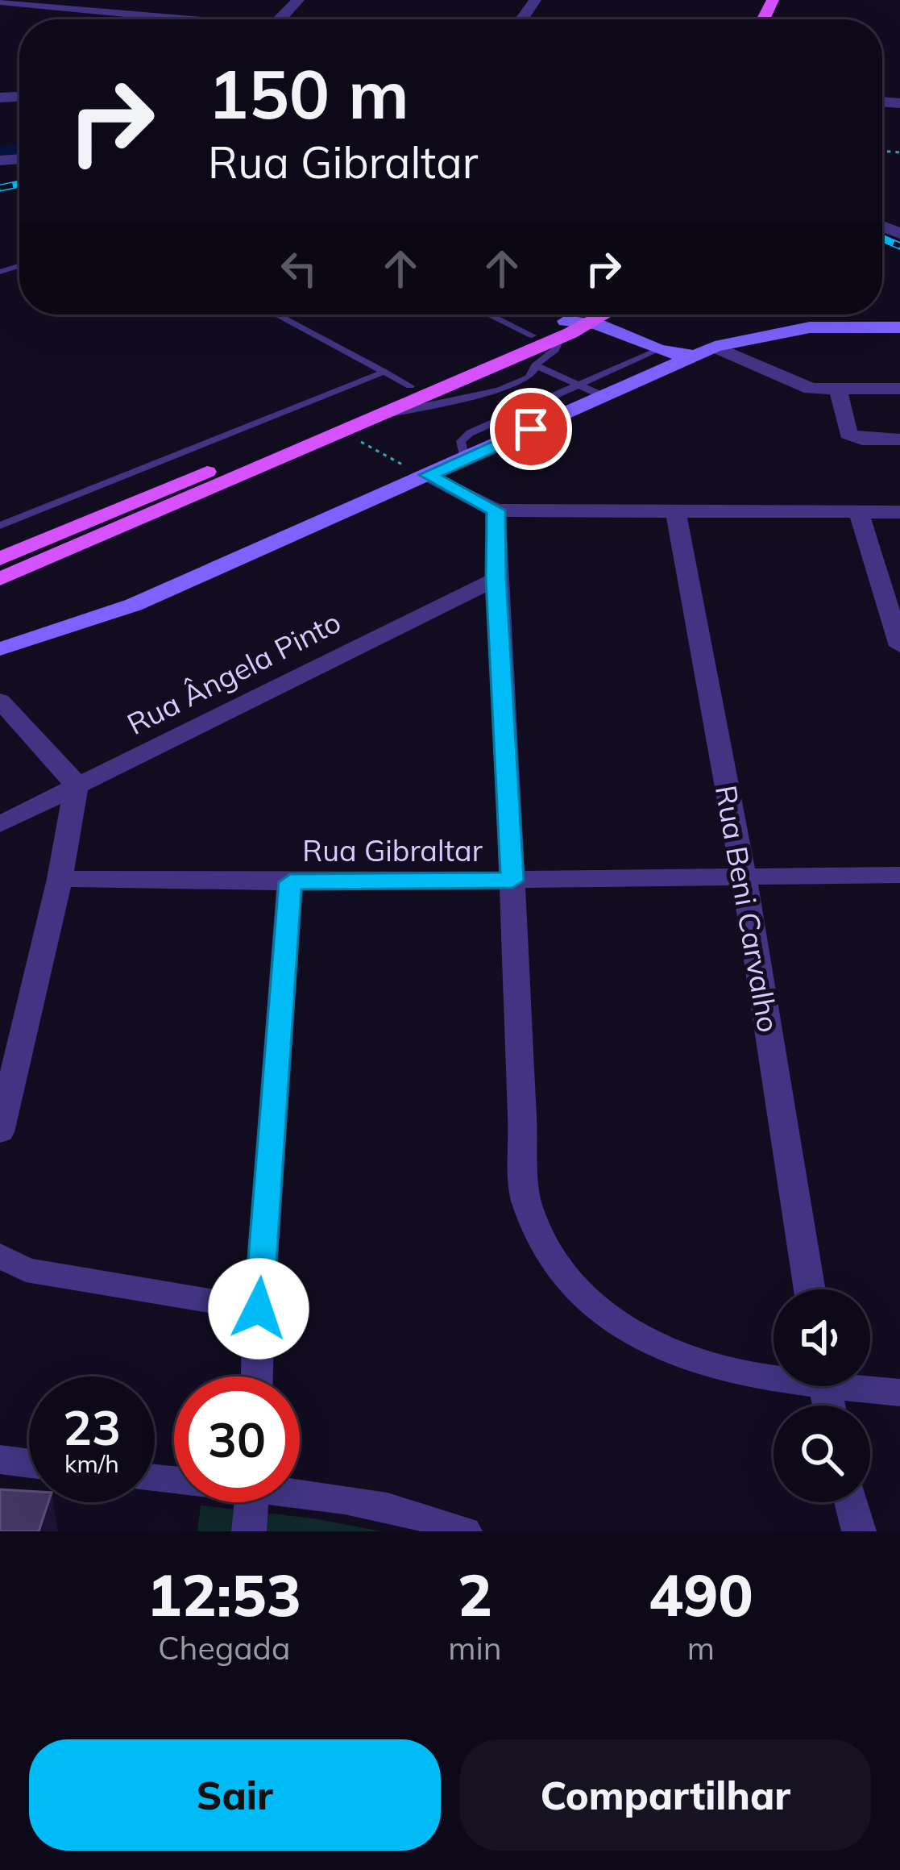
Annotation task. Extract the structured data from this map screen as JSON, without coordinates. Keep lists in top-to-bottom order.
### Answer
{
  "streets": {
    "street": ["Rua Ângela Pinto", "Rua Gibraltar", "Rua Beni Carvalho"]
  },
  "crossings": [
    ["Rua Gibraltar", "Rua Beni Carvalho"]
  ],
  "page": {
    "turn": ["150 m", "Rua Gibraltar"],
    "speed": "23 km/h",
    "limit": "30",
    "eta": [
      "12:53",
      "Chegada",
      "2",
      "min",
      "490",
      "m"
    ],
    "buttons": ["Sair", "Compartilhar"]
  }
}
